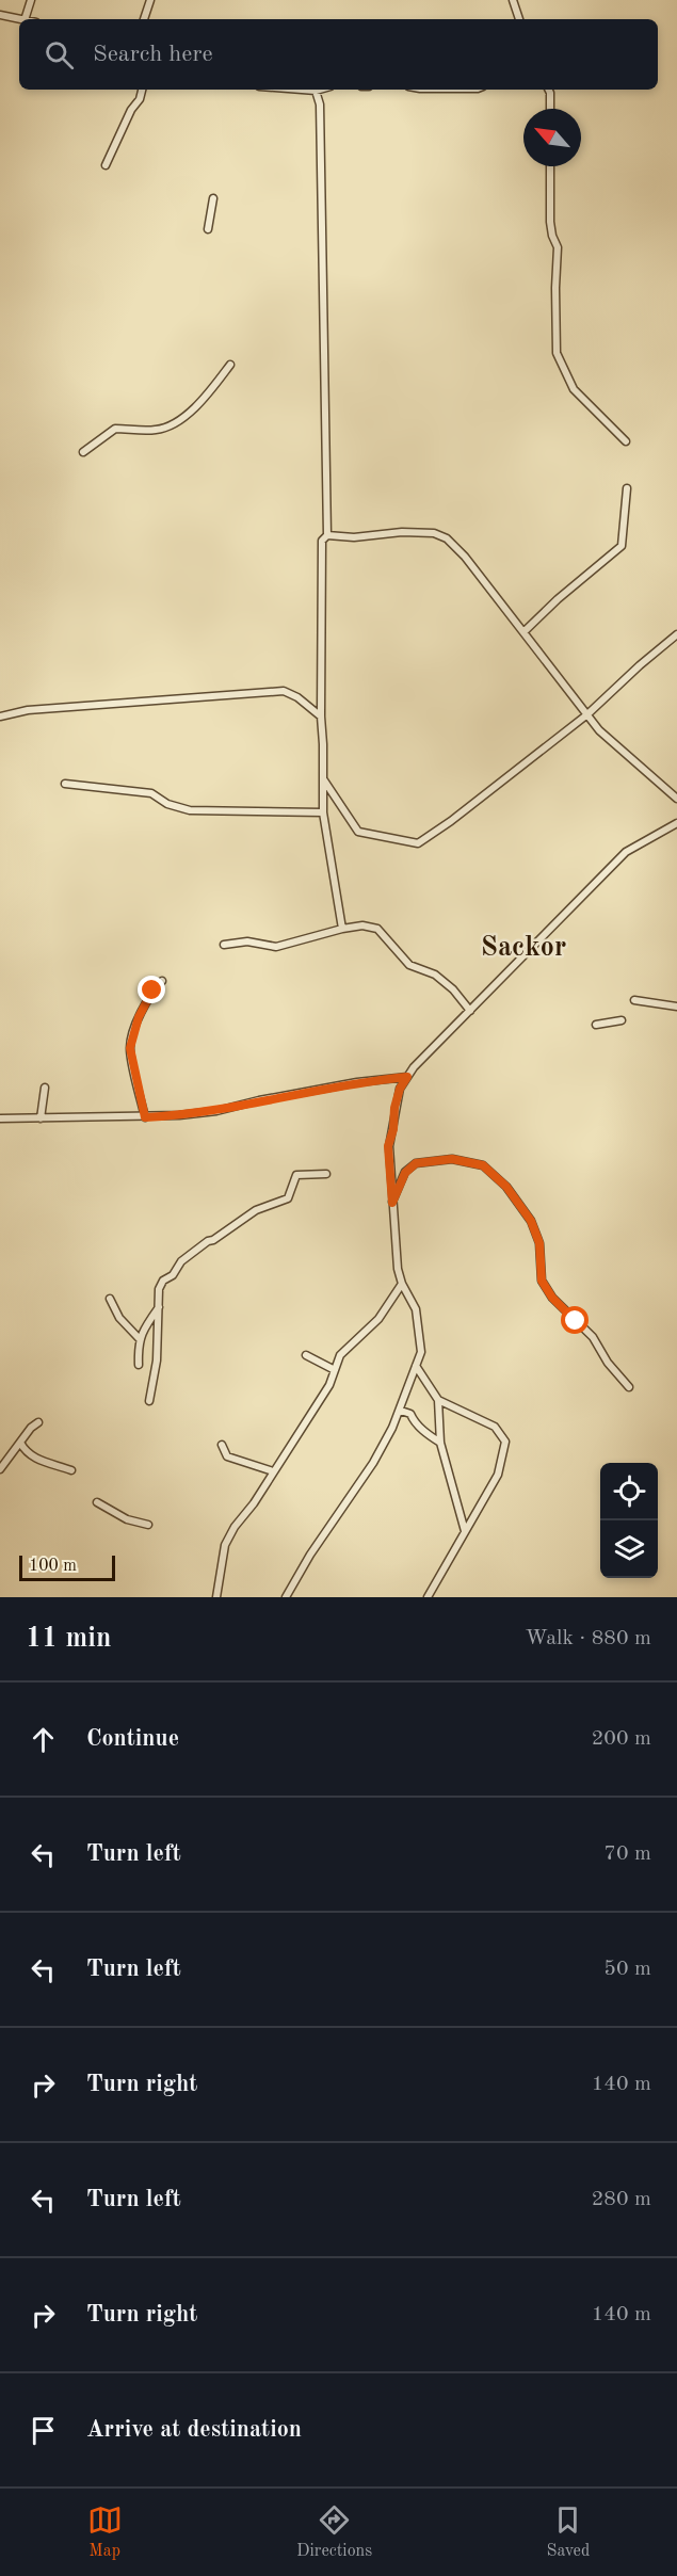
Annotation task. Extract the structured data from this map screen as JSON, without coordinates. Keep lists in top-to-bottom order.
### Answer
{
  "districts": ["Sackor"],
  "scale_bar": "100 m",
  "north": "top left",
  "page": {
    "search": "Search here",
    "scale": "100 m",
    "heading": ["11 min", "Walk · 880 m"],
    "list": [
      ["Continue", "200 m"],
      ["Turn left", "70 m"],
      ["Turn left", "50 m"],
      ["Turn right", "140 m"],
      ["Turn left", "280 m"],
      ["Turn right", "140 m"],
      "Arrive at destination"
    ],
    "nav": ["Map", "Directions", "Saved"]
  }
}
